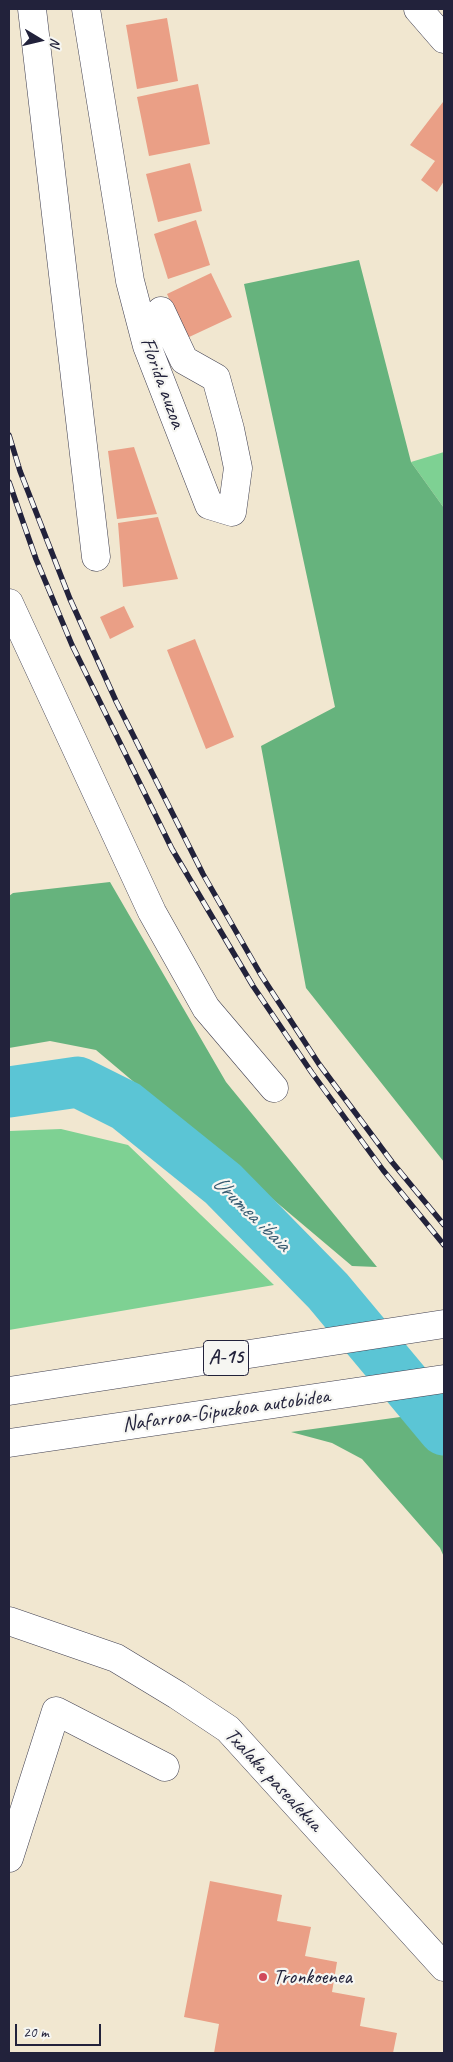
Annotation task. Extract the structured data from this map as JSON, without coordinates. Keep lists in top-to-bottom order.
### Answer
{
  "streets": {
    "main road": [
      "Florida auzoa",
      "A-15",
      "Nafarroa-Gipuzkoa autobidea",
      "Txalaka pasealekua"
    ]
  },
  "water": ["Urumea ibaia"],
  "places": ["Tronkoenea"],
  "scale_bar": "20 m",
  "north": "right"
}
